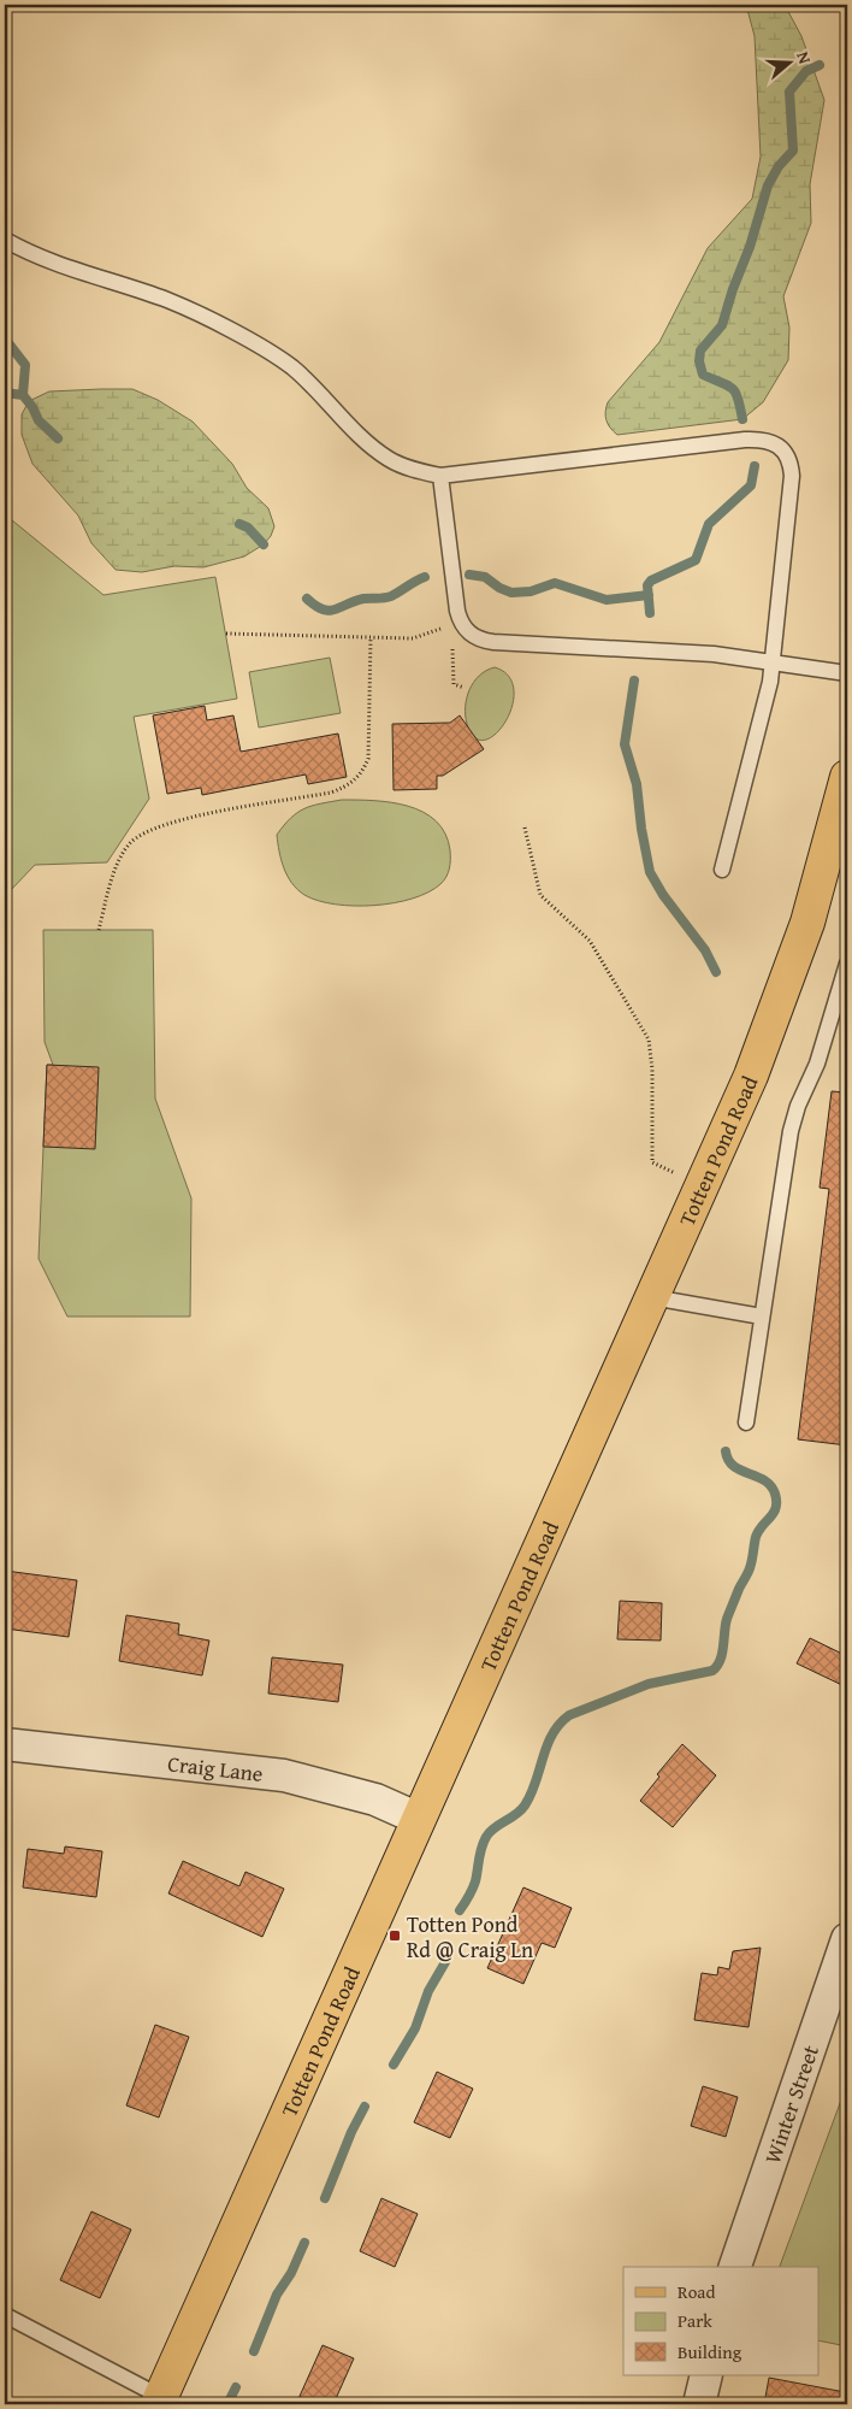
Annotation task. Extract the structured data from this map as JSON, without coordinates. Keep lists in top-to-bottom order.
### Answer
{
  "streets": {
    "main road": ["Totten Pond Road"],
    "street": ["Craig Lane", "Winter Street"]
  },
  "crossings": [
    ["Totten Pond Road", "Craig Lane"]
  ],
  "places": {
    "transit": ["Totten Pond Rd @ Craig Ln"]
  },
  "legend": ["Road", "Park", "Building"],
  "north": "right"
}
